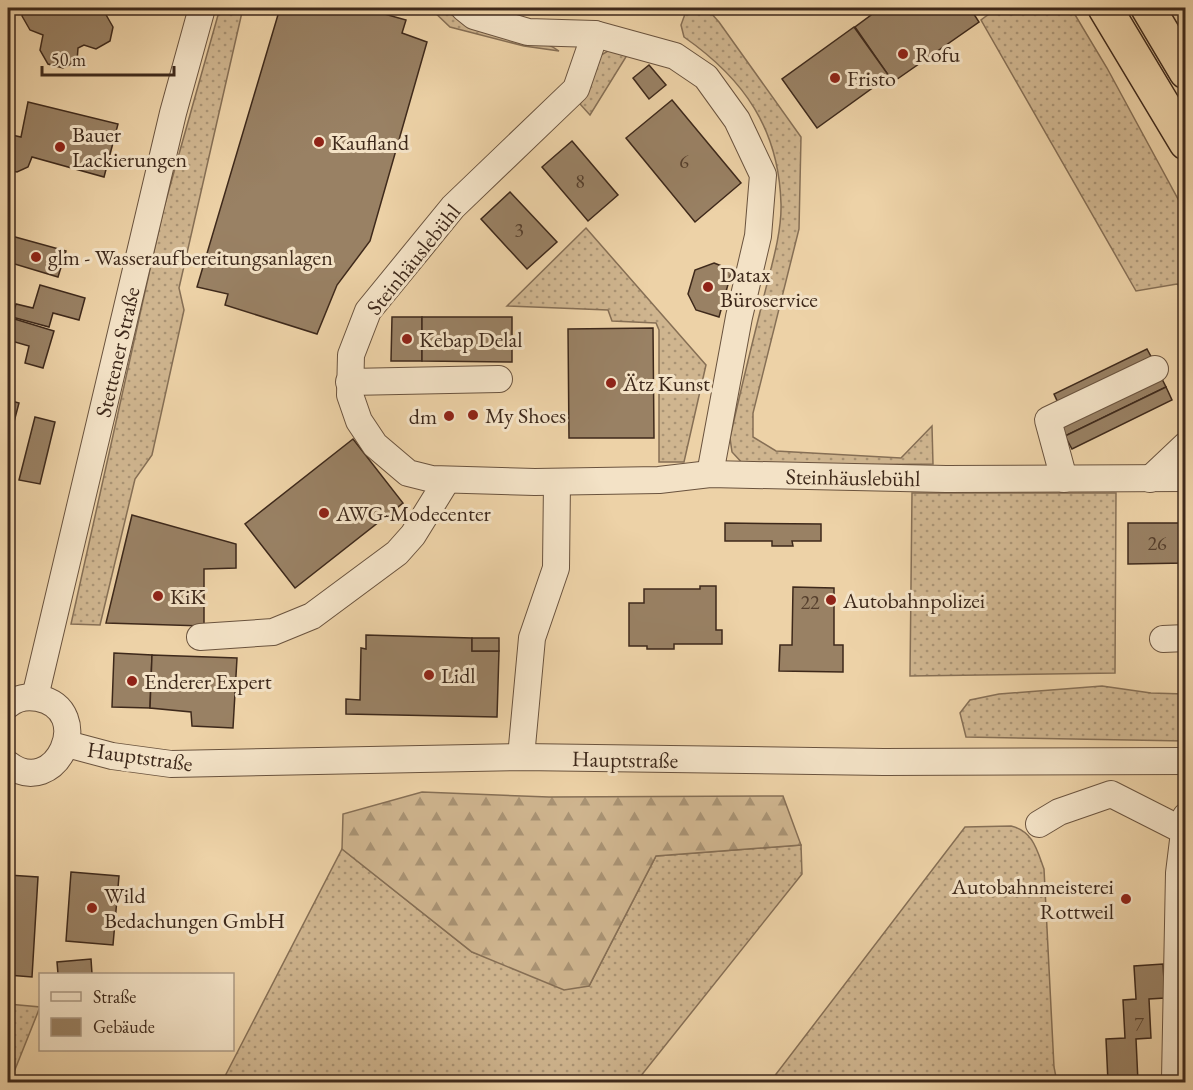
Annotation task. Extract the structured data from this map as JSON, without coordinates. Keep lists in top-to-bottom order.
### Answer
{
  "streets": {
    "street": ["Steinhäuslebühl", "Stettener Straße", "Hauptstraße"]
  },
  "places": [
    "Rofu",
    "Fristo",
    "Kaufland",
    "Bauer Lackierungen",
    "glm - Wasseraufbereitungsanlagen",
    "Datax Büroservice",
    "Kebap Delal",
    "Ätz Kunst",
    "My Shoes",
    "dm",
    "AWG-Modecenter",
    "KiK",
    "Autobahnpolizei",
    "Lidl",
    "Enderer Expert",
    "Autobahnmeisterei Rottweil",
    "Wild Bedachungen GmbH"
  ],
  "house_numbers": [
    "6",
    "8",
    "3",
    "26",
    "22",
    "7"
  ],
  "legend": ["Straße", "Gebäude"],
  "scale_bar": "50 m"
}
